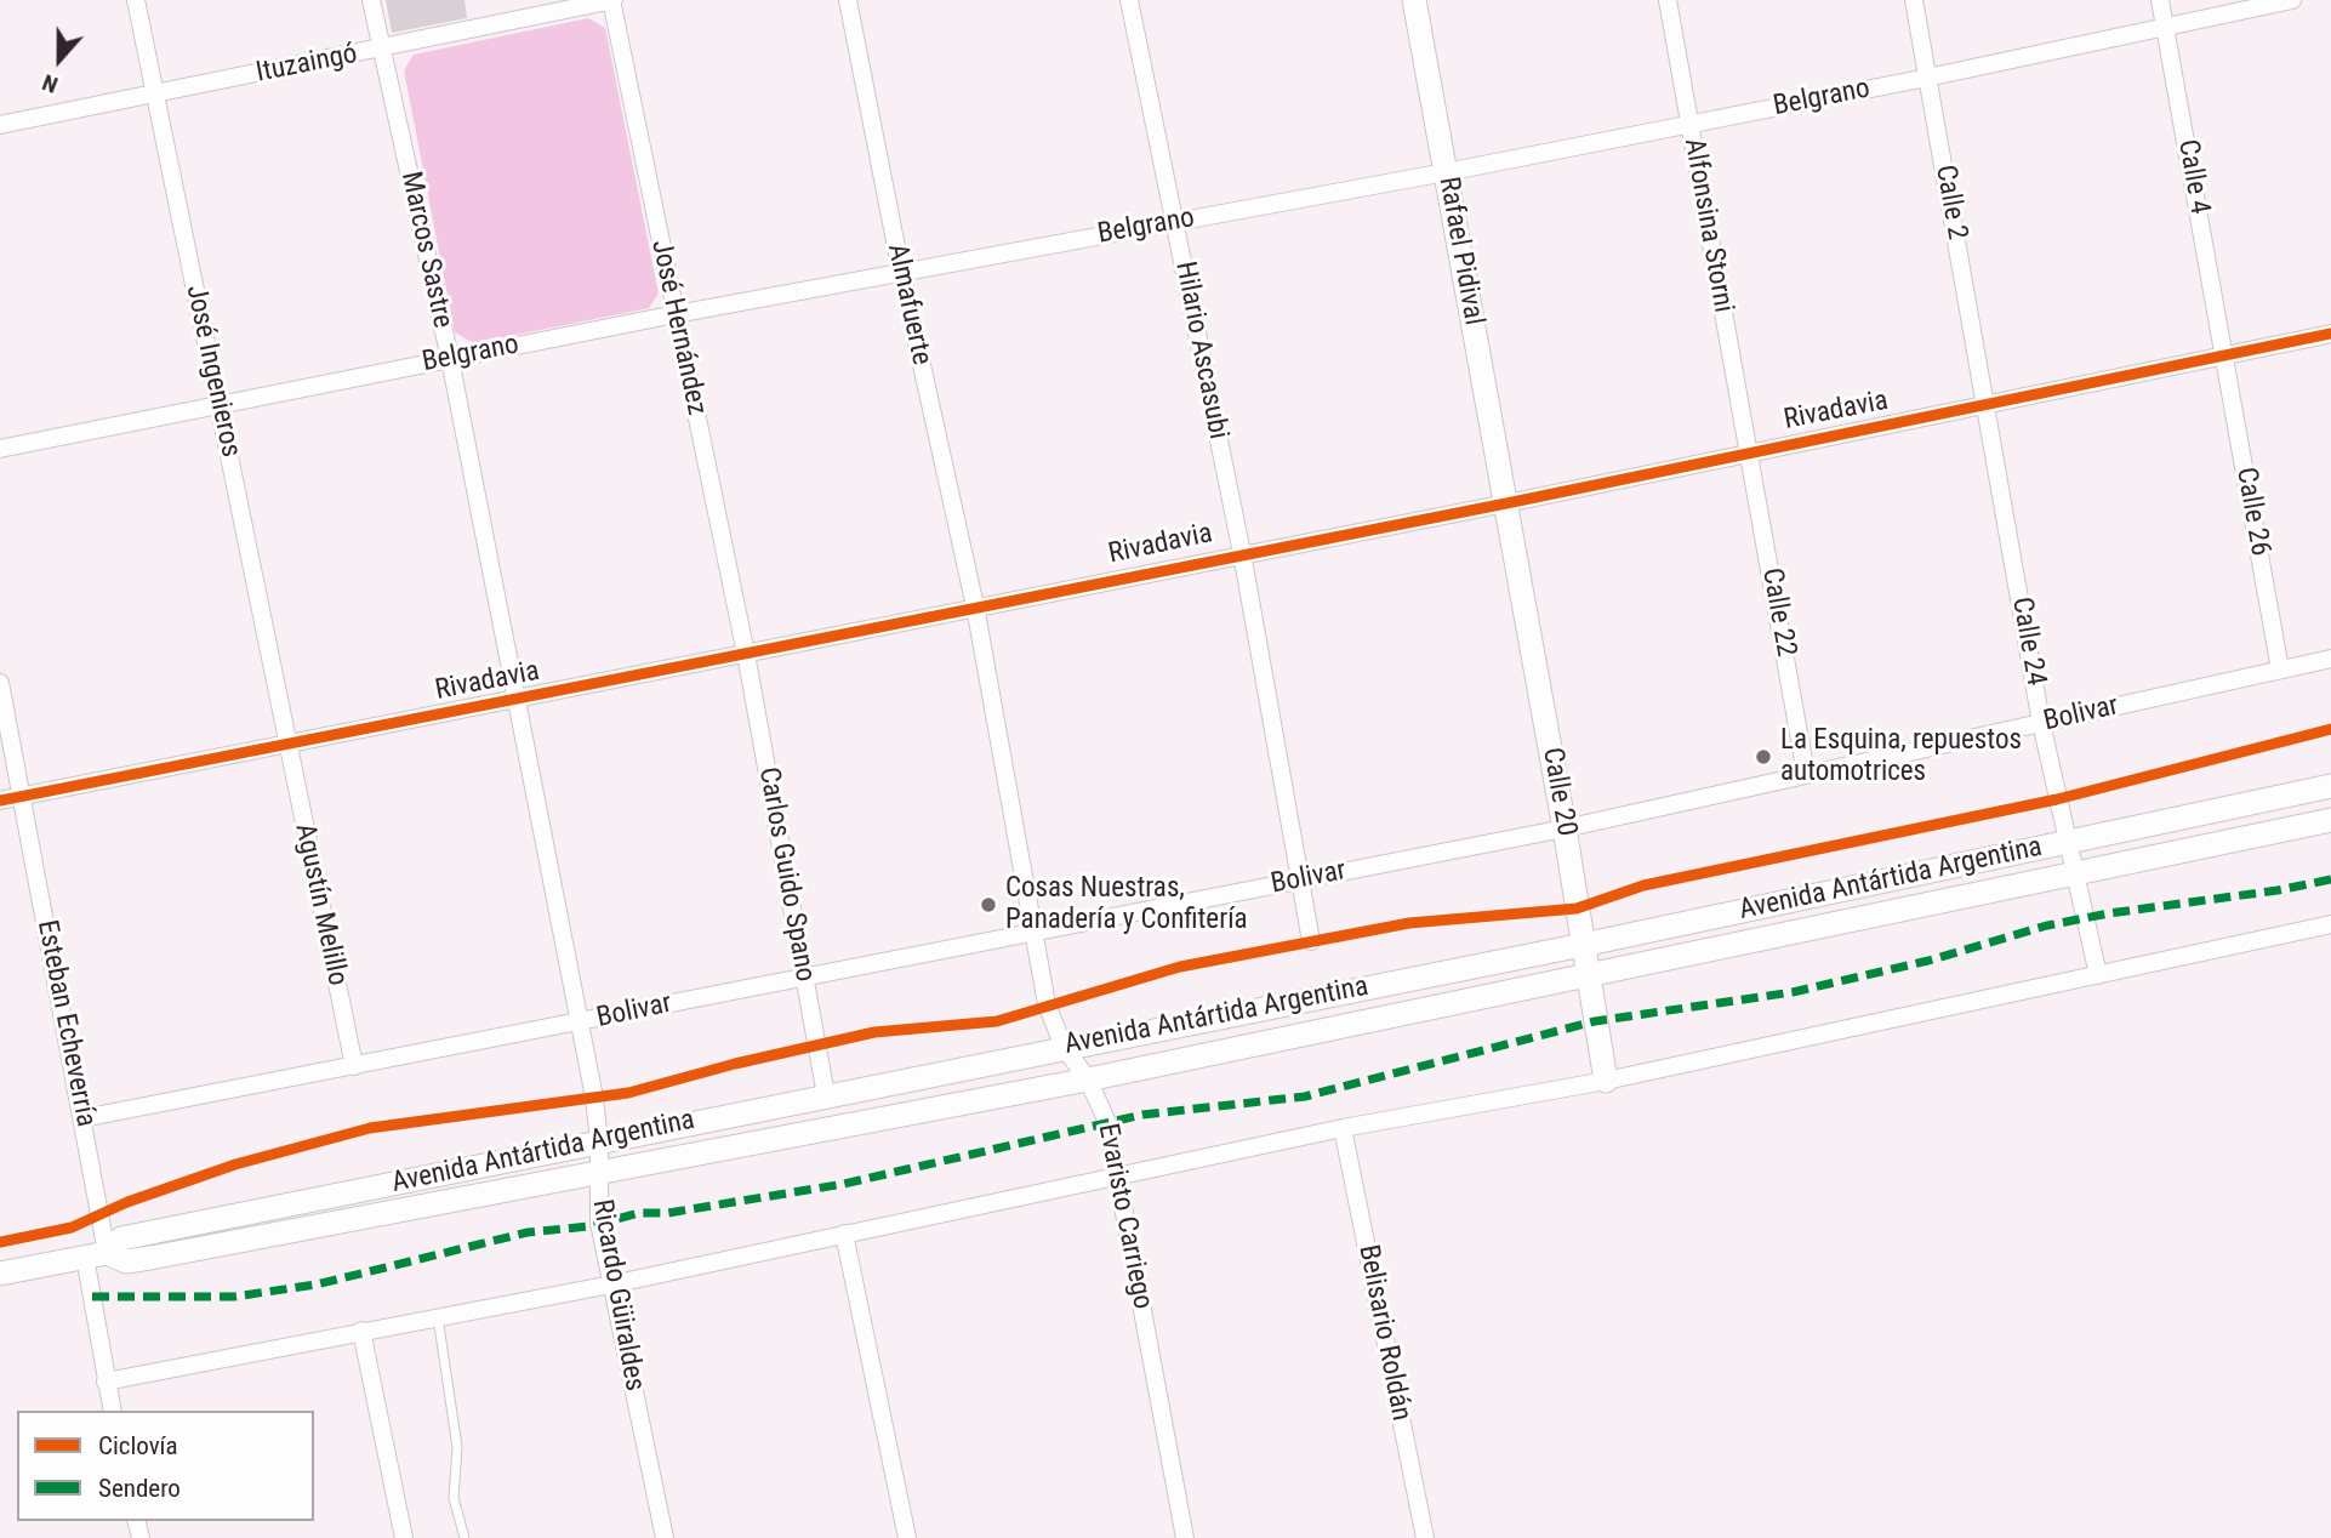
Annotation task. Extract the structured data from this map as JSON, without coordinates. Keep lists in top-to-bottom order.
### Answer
{
  "streets": {
    "main road": ["Rafael Pidival", "Calle 20", "Avenida Antártida Argentina"],
    "street": [
      "Ituzaingó",
      "Belgrano",
      "Calle 4",
      "Calle 2",
      "Alfonsina Storni",
      "Marcos Sastre",
      "Almafuerte",
      "José Hernández",
      "Hilario Ascasubi",
      "José Ingenieros",
      "Rivadavia",
      "Calle 26",
      "Calle 22",
      "Calle 24",
      "Bolivar",
      "Carlos Guido Spano",
      "Agustín Melillo",
      "Esteban Echeverría",
      "Evaristo Carriego",
      "Ricardo Güiraldes",
      "Belisario Roldán"
    ]
  },
  "crossings": [
    ["Ituzaingó", "Marcos Sastre"],
    ["Ituzaingó", "José Hernández"],
    ["Ituzaingó", "José Ingenieros"],
    ["Belgrano", "Calle 4"],
    ["Belgrano", "Calle 2"],
    ["Belgrano", "Alfonsina Storni"],
    ["Belgrano", "Marcos Sastre"],
    ["Belgrano", "Rafael Pidival"],
    ["Belgrano", "Almafuerte"],
    ["Belgrano", "José Hernández"],
    ["Belgrano", "Hilario Ascasubi"],
    ["Belgrano", "José Ingenieros"],
    ["Calle 4", "Rivadavia"],
    ["Calle 4", "Calle 26"],
    ["Calle 2", "Rivadavia"],
    ["Calle 2", "Calle 24"],
    ["Alfonsina Storni", "Rivadavia"],
    ["Alfonsina Storni", "Calle 22"],
    ["Marcos Sastre", "Rivadavia"],
    ["Marcos Sastre", "Ricardo Güiraldes"],
    ["Rafael Pidival", "Rivadavia"],
    ["Rafael Pidival", "Calle 20"],
    ["Almafuerte", "Rivadavia"],
    ["Almafuerte", "Evaristo Carriego"],
    ["José Hernández", "Rivadavia"],
    ["José Hernández", "Carlos Guido Spano"],
    ["Hilario Ascasubi", "Rivadavia"],
    ["José Ingenieros", "Rivadavia"],
    ["José Ingenieros", "Agustín Melillo"],
    ["Rivadavia", "Calle 26"],
    ["Rivadavia", "Calle 22"],
    ["Rivadavia", "Calle 24"],
    ["Rivadavia", "Calle 20"],
    ["Rivadavia", "Carlos Guido Spano"],
    ["Rivadavia", "Agustín Melillo"],
    ["Rivadavia", "Esteban Echeverría"],
    ["Rivadavia", "Evaristo Carriego"],
    ["Rivadavia", "Ricardo Güiraldes"],
    ["Calle 26", "Bolivar"],
    ["Calle 22", "Bolivar"],
    ["Calle 24", "Bolivar"],
    ["Calle 24", "Avenida Antártida Argentina"],
    ["Bolivar", "Calle 20"],
    ["Bolivar", "Carlos Guido Spano"],
    ["Bolivar", "Agustín Melillo"],
    ["Bolivar", "Esteban Echeverría"],
    ["Bolivar", "Evaristo Carriego"],
    ["Bolivar", "Ricardo Güiraldes"],
    ["Calle 20", "Avenida Antártida Argentina"],
    ["Carlos Guido Spano", "Avenida Antártida Argentina"],
    ["Avenida Antártida Argentina", "Esteban Echeverría"],
    ["Avenida Antártida Argentina", "Evaristo Carriego"],
    ["Avenida Antártida Argentina", "Ricardo Güiraldes"]
  ],
  "places": ["La Esquina, repuestos automotrices", "Cosas Nuestras, Panadería y Confitería"],
  "legend": ["Ciclovía", "Sendero"],
  "north": "bottom"
}
